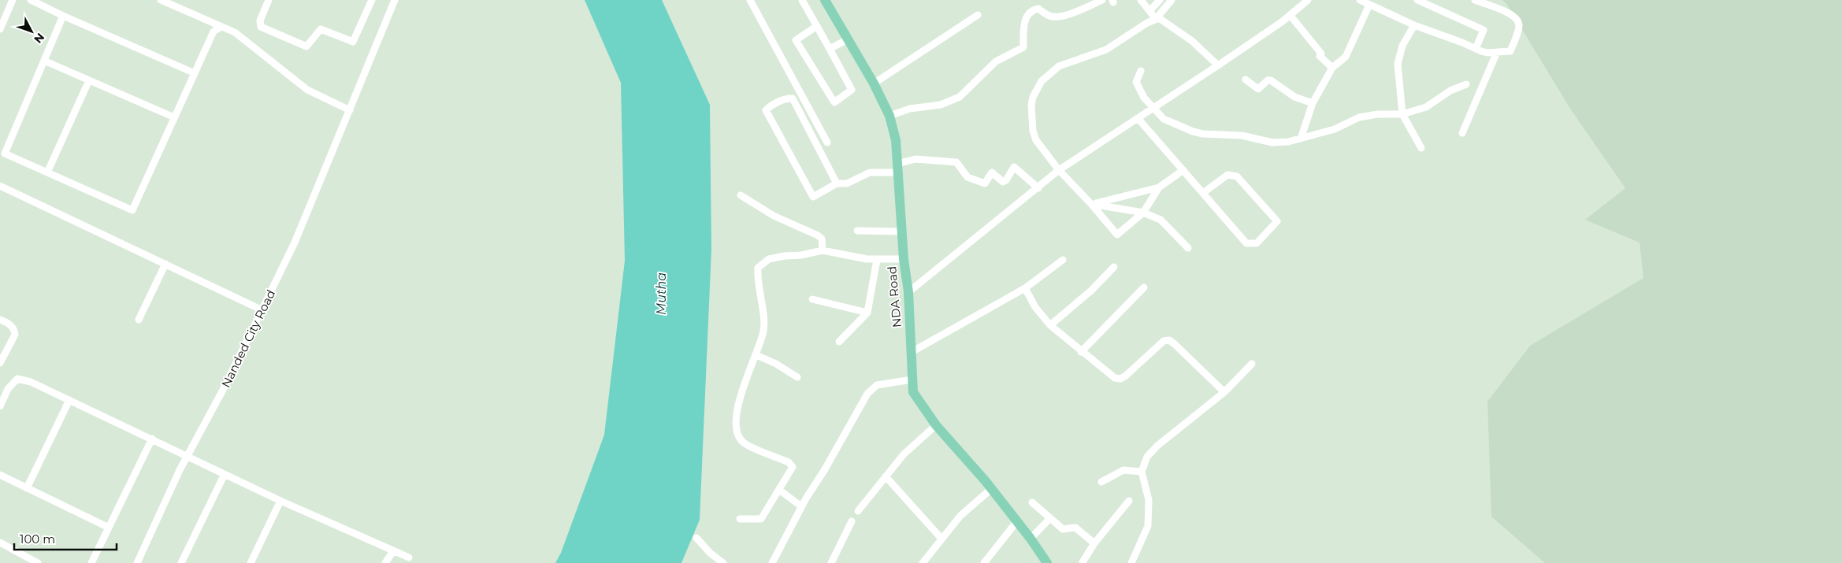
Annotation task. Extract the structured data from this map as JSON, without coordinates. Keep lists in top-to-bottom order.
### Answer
{
  "streets": {
    "main road": ["NDA Road"],
    "street": ["Nanded City Road"]
  },
  "water": ["Mutha"],
  "scale_bar": "100 m",
  "north": "bottom right"
}
